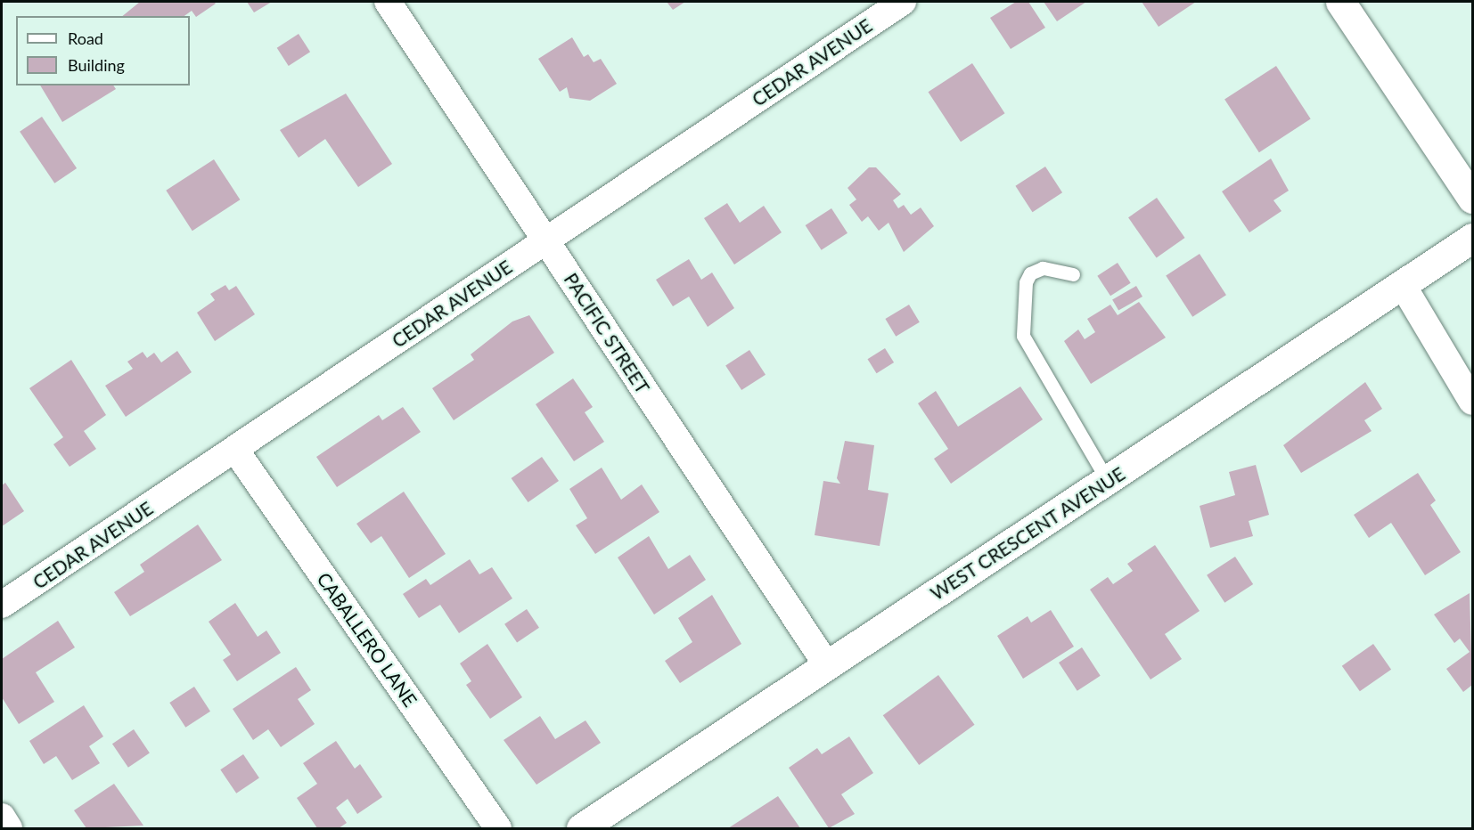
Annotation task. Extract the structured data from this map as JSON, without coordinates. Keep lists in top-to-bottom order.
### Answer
{
  "streets": {
    "street": [
      "CEDAR AVENUE",
      "PACIFIC STREET",
      "WEST CRESCENT AVENUE",
      "CABALLERO LANE"
    ]
  },
  "crossings": [
    ["CEDAR AVENUE", "PACIFIC STREET"],
    ["CEDAR AVENUE", "CABALLERO LANE"],
    ["PACIFIC STREET", "WEST CRESCENT AVENUE"]
  ],
  "legend": ["Road", "Building"]
}
